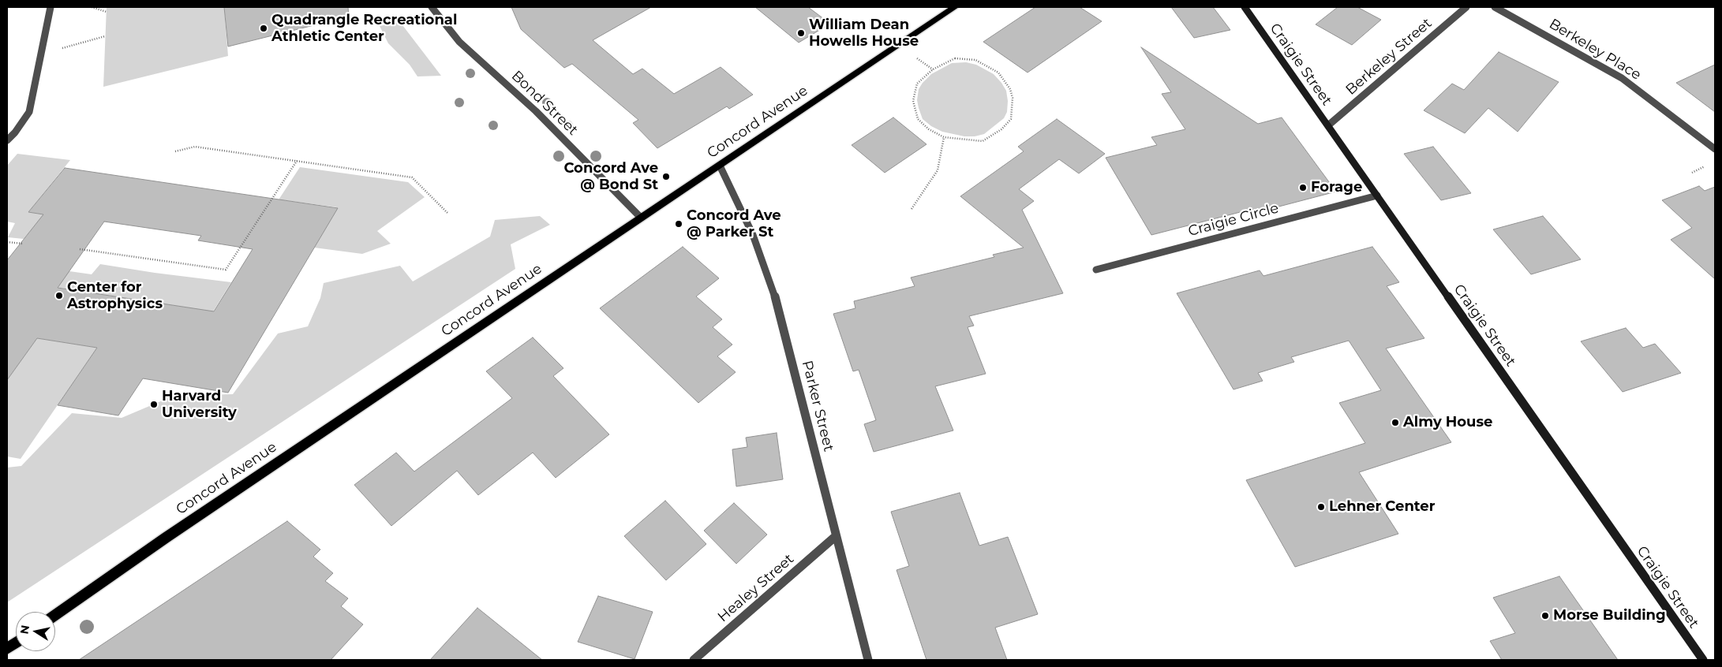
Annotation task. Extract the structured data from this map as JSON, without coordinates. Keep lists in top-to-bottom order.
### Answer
{
  "streets": {
    "main road": ["Craigie Street", "Concord Avenue"],
    "street": [
      "Berkeley Place",
      "Berkeley Street",
      "Bond Street",
      "Craigie Circle",
      "Parker Street",
      "Healey Street"
    ]
  },
  "crossings": [
    ["Berkeley Street", "Craigie Street"],
    ["Craigie Street", "Craigie Circle"],
    ["Bond Street", "Concord Avenue"],
    ["Concord Avenue", "Parker Street"],
    ["Parker Street", "Healey Street"]
  ],
  "places": [
    "Quadrangle Recreational Athletic Center",
    "William Dean Howells House",
    "Concord Ave @ Bond St",
    "Forage",
    "Concord Ave @ Parker St",
    "Center for Astrophysics",
    "Harvard University",
    "Almy House",
    "Lehner Center",
    "Morse Building"
  ],
  "north": "left"
}
